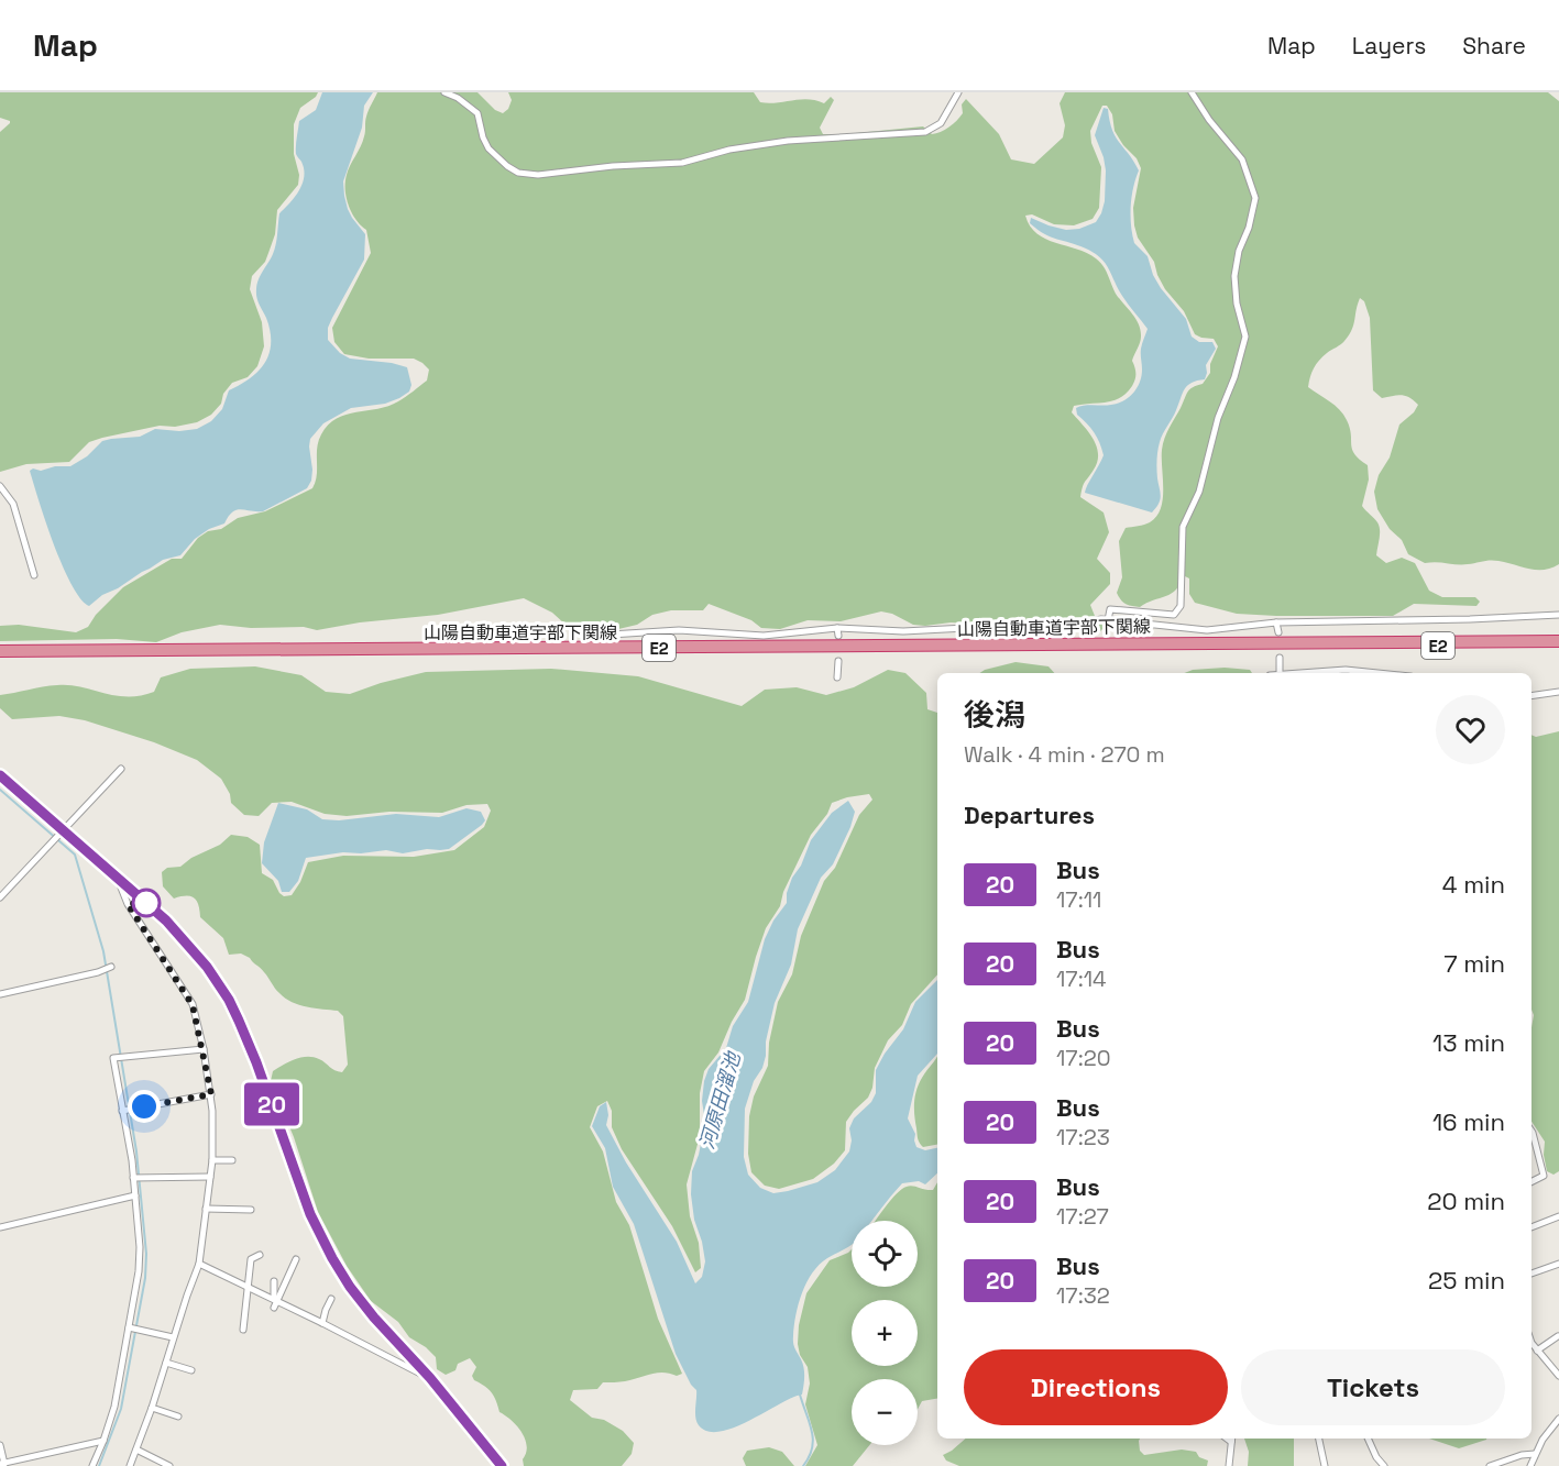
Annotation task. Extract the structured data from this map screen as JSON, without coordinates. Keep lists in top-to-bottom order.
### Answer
{
  "streets": {
    "highway": ["山陽自動車道宇部下関線", "E2"]
  },
  "water": ["河原田溜池"],
  "lines": ["bus line 20"],
  "page": {
    "header": "Map",
    "nav": ["Map", "Layers", "Share"],
    "on_map": "20",
    "heading": [
      ["後潟", "Walk · 4 min · 270 m"],
      "Departures"
    ],
    "list": [
      {
        "mark": "20",
        "name": "Bus",
        "note": "17:11",
        "value": "4 min"
      },
      {
        "mark": "20",
        "name": "Bus",
        "note": "17:14",
        "value": "7 min"
      },
      {
        "mark": "20",
        "name": "Bus",
        "note": "17:20",
        "value": "13 min"
      },
      {
        "mark": "20",
        "name": "Bus",
        "note": "17:23",
        "value": "16 min"
      },
      {
        "mark": "20",
        "name": "Bus",
        "note": "17:27",
        "value": "20 min"
      },
      {
        "mark": "20",
        "name": "Bus",
        "note": "17:32",
        "value": "25 min"
      }
    ],
    "map_buttons": ["+", "−"],
    "buttons": ["Directions", "Tickets"]
  }
}
